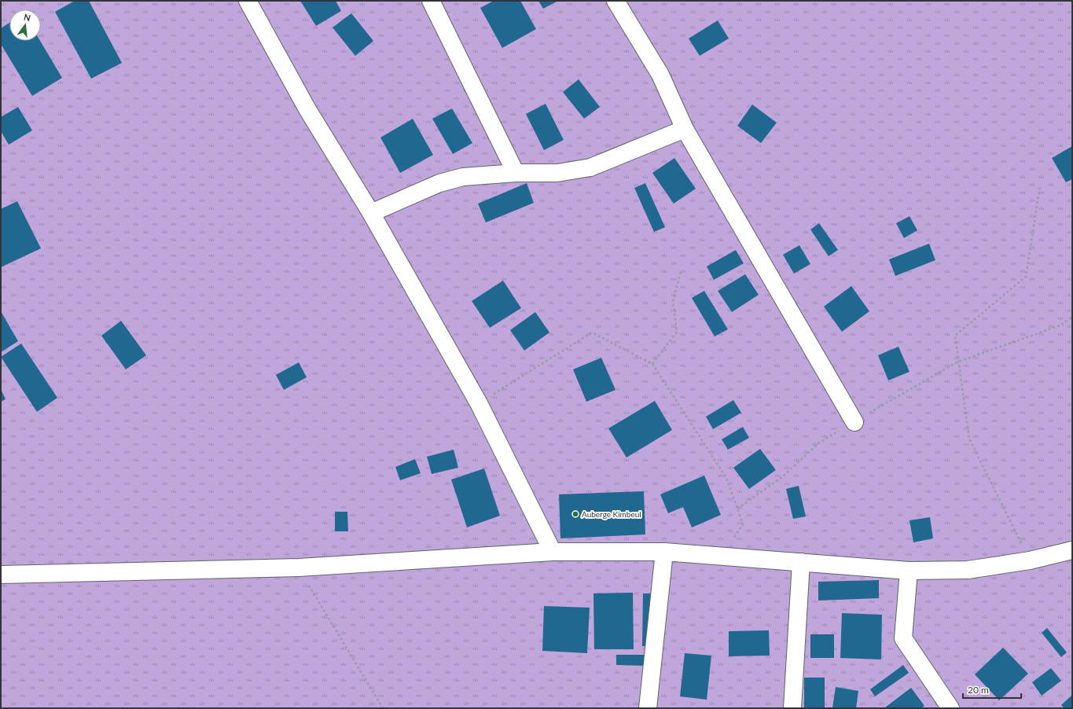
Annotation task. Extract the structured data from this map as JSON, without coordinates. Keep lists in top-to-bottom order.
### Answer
{
  "places": ["Auberge Kimbeul"],
  "scale_bar": "20 m",
  "north": "top"
}
